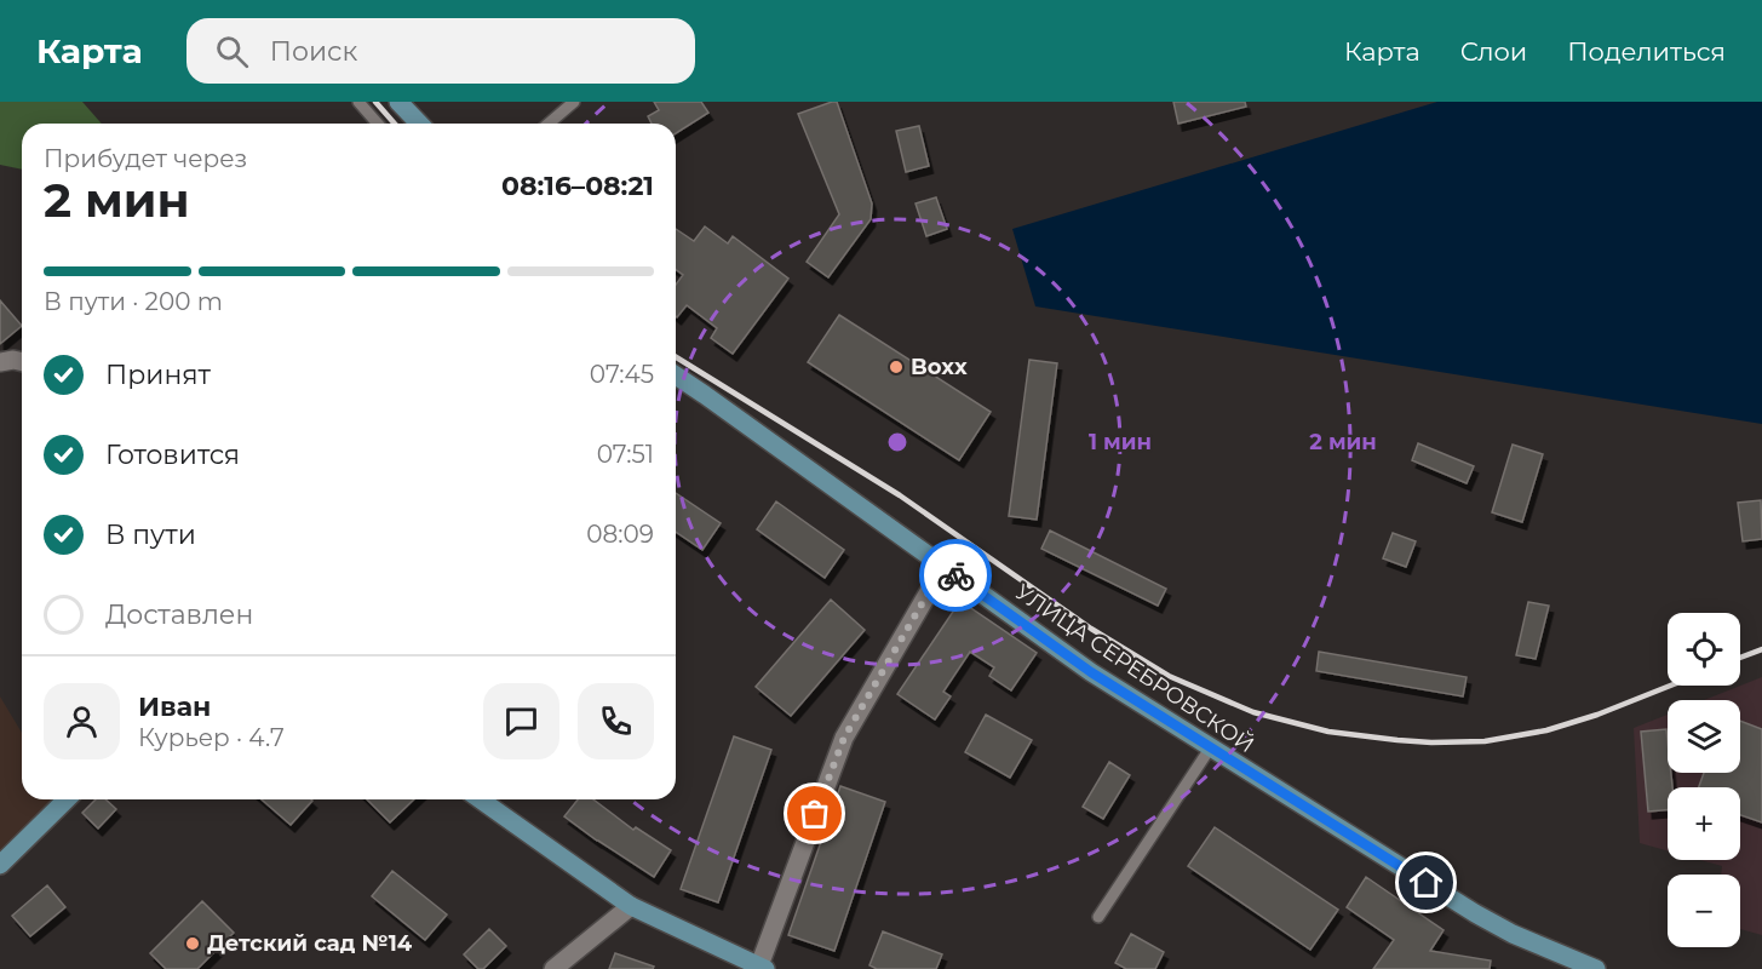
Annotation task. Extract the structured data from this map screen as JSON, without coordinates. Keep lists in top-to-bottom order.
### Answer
{
  "streets": {
    "street": ["УЛИЦА СЕРЕБРОВСКОЙ"]
  },
  "places": ["Boxx", "Детский сад №14"],
  "page": {
    "header": "Карта",
    "search": "Поиск",
    "nav": ["Карта", "Слои", "Поделиться"],
    "heading": ["2 мин", "Прибудет через", "08:16–08:21"],
    "panel": ["Иван", "Курьер · 4.7"],
    "bar": "В пути · 200 m",
    "list": [
      ["Принят", "07:45"],
      ["Готовится", "07:51"],
      ["В пути", "08:09"],
      "Доставлен"
    ],
    "map_buttons": ["+", "−"]
  },
  "rings": ["1 мин", "2 мин"]
}
